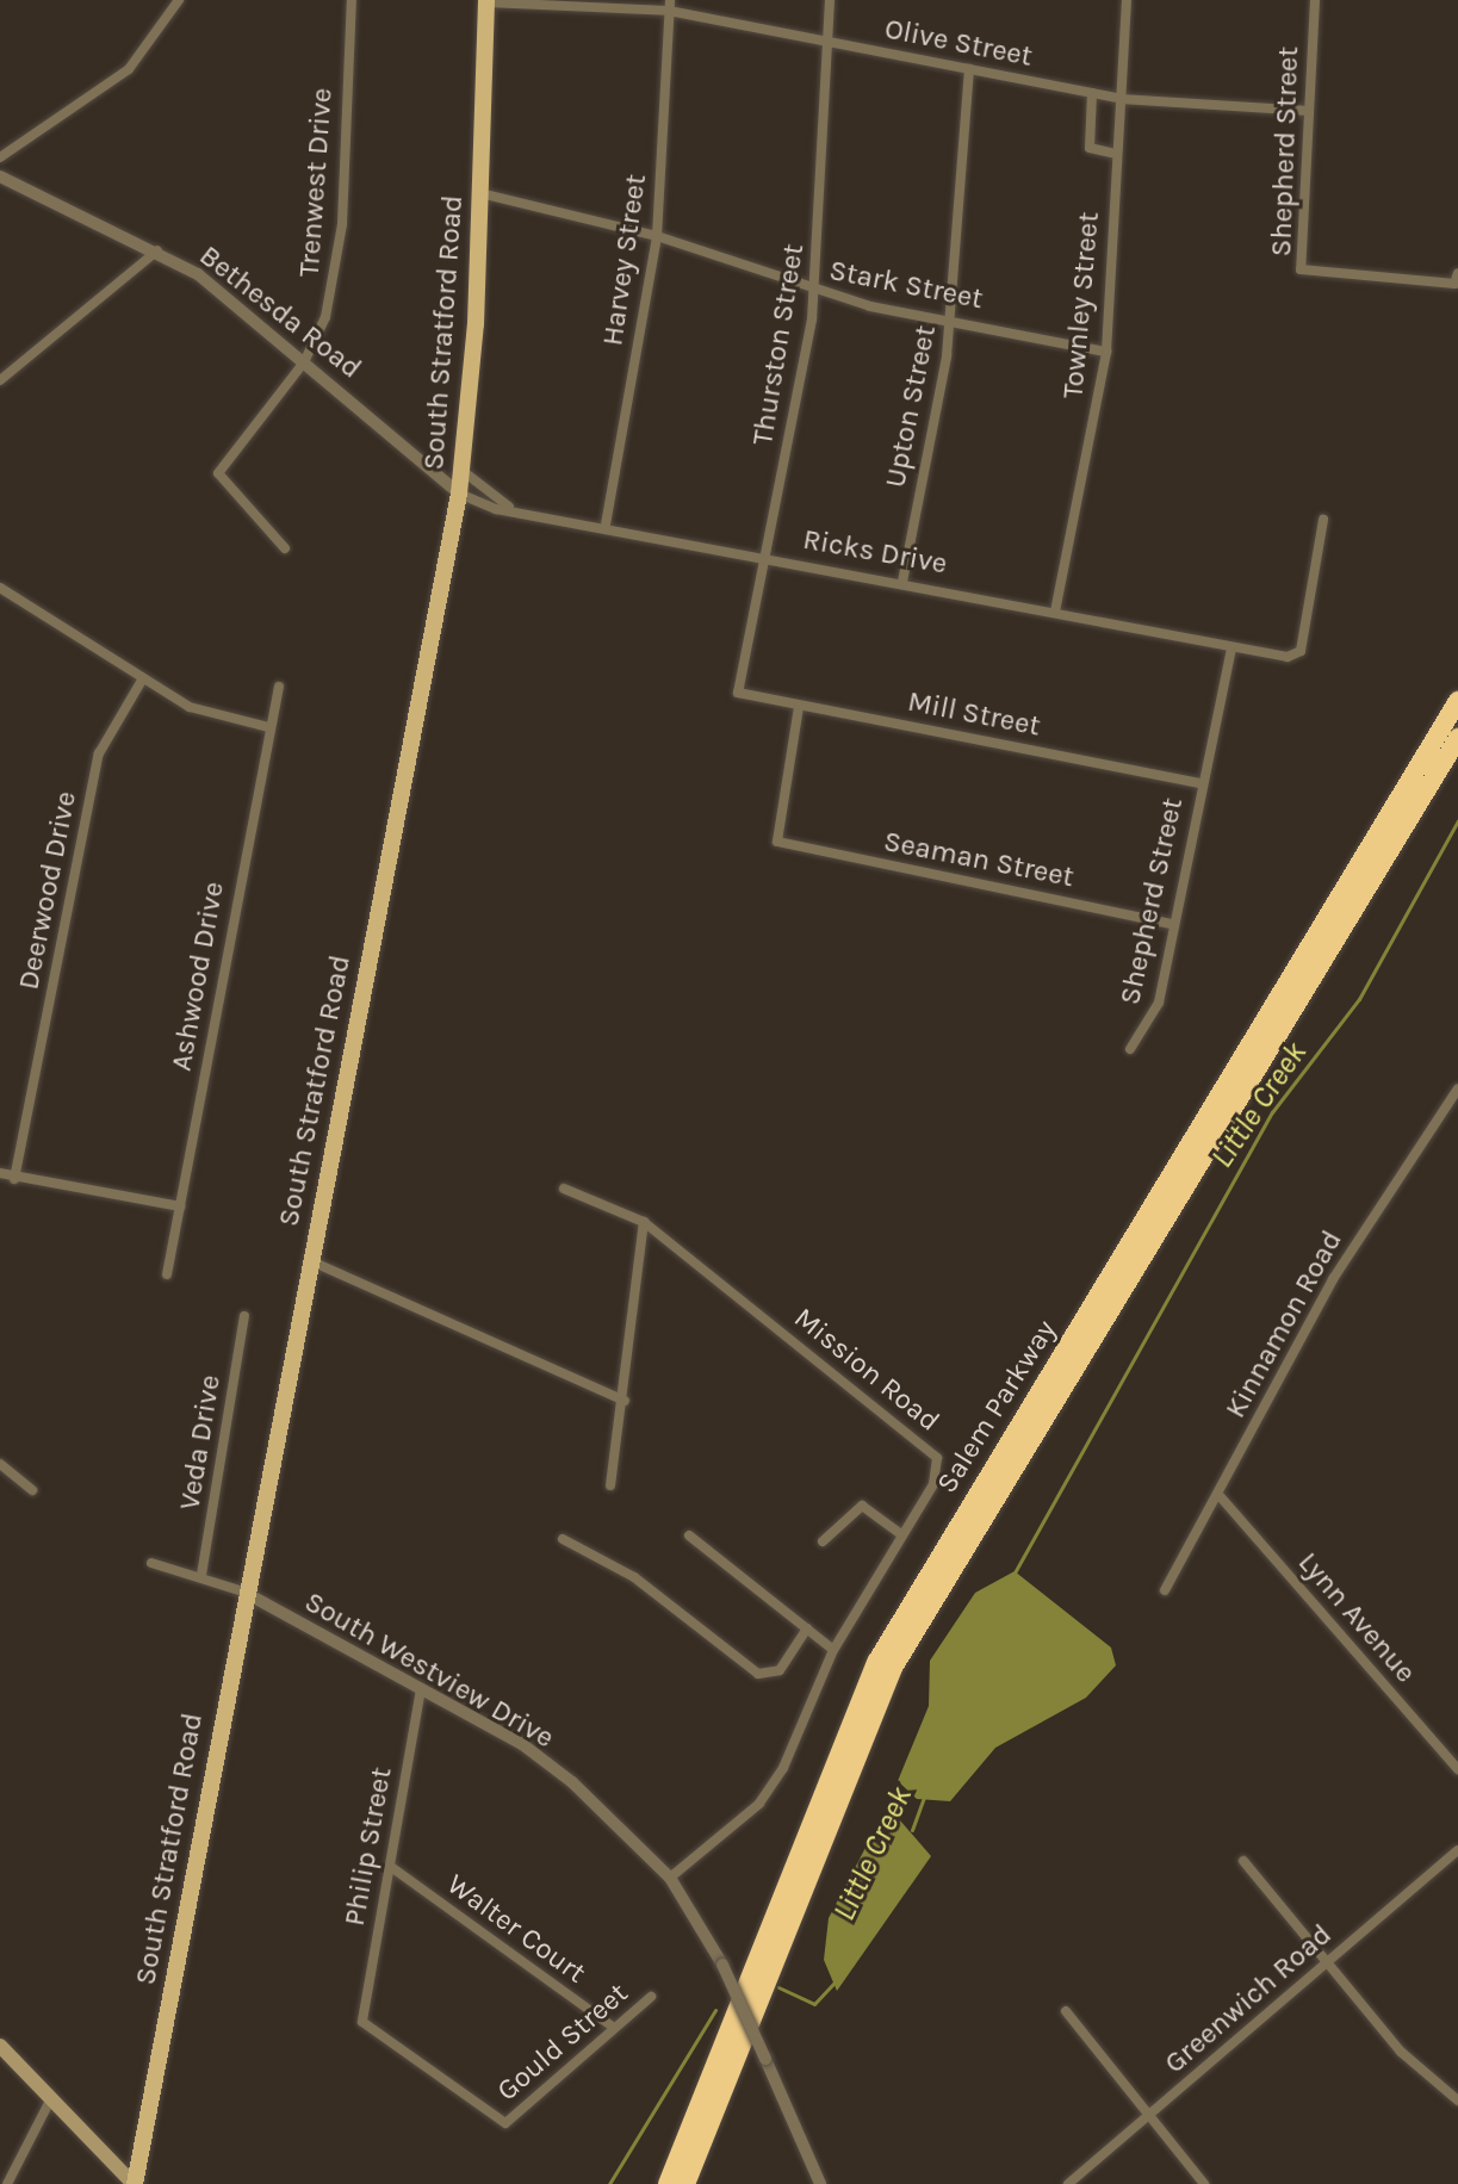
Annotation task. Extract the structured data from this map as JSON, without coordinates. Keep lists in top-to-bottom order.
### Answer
{
  "streets": {
    "highway": ["Salem Parkway"],
    "main road": ["South Stratford Road"],
    "street": [
      "Olive Street",
      "Shepherd Street",
      "Trenwest Drive",
      "Harvey Street",
      "Stark Street",
      "Townley Street",
      "Bethesda Road",
      "Thurston Street",
      "Upton Street",
      "Ricks Drive",
      "Mill Street",
      "Seaman Street",
      "Deerwood Drive",
      "Ashwood Drive",
      "Kinnamon Road",
      "Mission Road",
      "Veda Drive",
      "Lynn Avenue",
      "South Westview Drive",
      "Philip Street",
      "Walter Court",
      "Greenwich Road",
      "Gould Street"
    ]
  },
  "crossings": [
    ["Olive Street", "Shepherd Street"],
    ["Olive Street", "Harvey Street"],
    ["Olive Street", "Townley Street"],
    ["Olive Street", "South Stratford Road"],
    ["Olive Street", "Thurston Street"],
    ["Olive Street", "Upton Street"],
    ["Shepherd Street", "Ricks Drive"],
    ["Shepherd Street", "Mill Street"],
    ["Shepherd Street", "Seaman Street"],
    ["Trenwest Drive", "Bethesda Road"],
    ["Harvey Street", "Stark Street"],
    ["Harvey Street", "Ricks Drive"],
    ["Stark Street", "Townley Street"],
    ["Stark Street", "South Stratford Road"],
    ["Stark Street", "Thurston Street"],
    ["Stark Street", "Upton Street"],
    ["Townley Street", "Ricks Drive"],
    ["Bethesda Road", "South Stratford Road"],
    ["Bethesda Road", "Ricks Drive"],
    ["South Stratford Road", "Ricks Drive"],
    ["South Stratford Road", "South Westview Drive"],
    ["Thurston Street", "Ricks Drive"],
    ["Thurston Street", "Mill Street"],
    ["Upton Street", "Ricks Drive"],
    ["Mill Street", "Seaman Street"],
    ["Kinnamon Road", "Lynn Avenue"],
    ["Mission Road", "South Westview Drive"],
    ["South Westview Drive", "Philip Street"],
    ["Philip Street", "Walter Court"],
    ["Philip Street", "Gould Street"],
    ["Walter Court", "Gould Street"]
  ],
  "water": ["Little Creek"]
}
